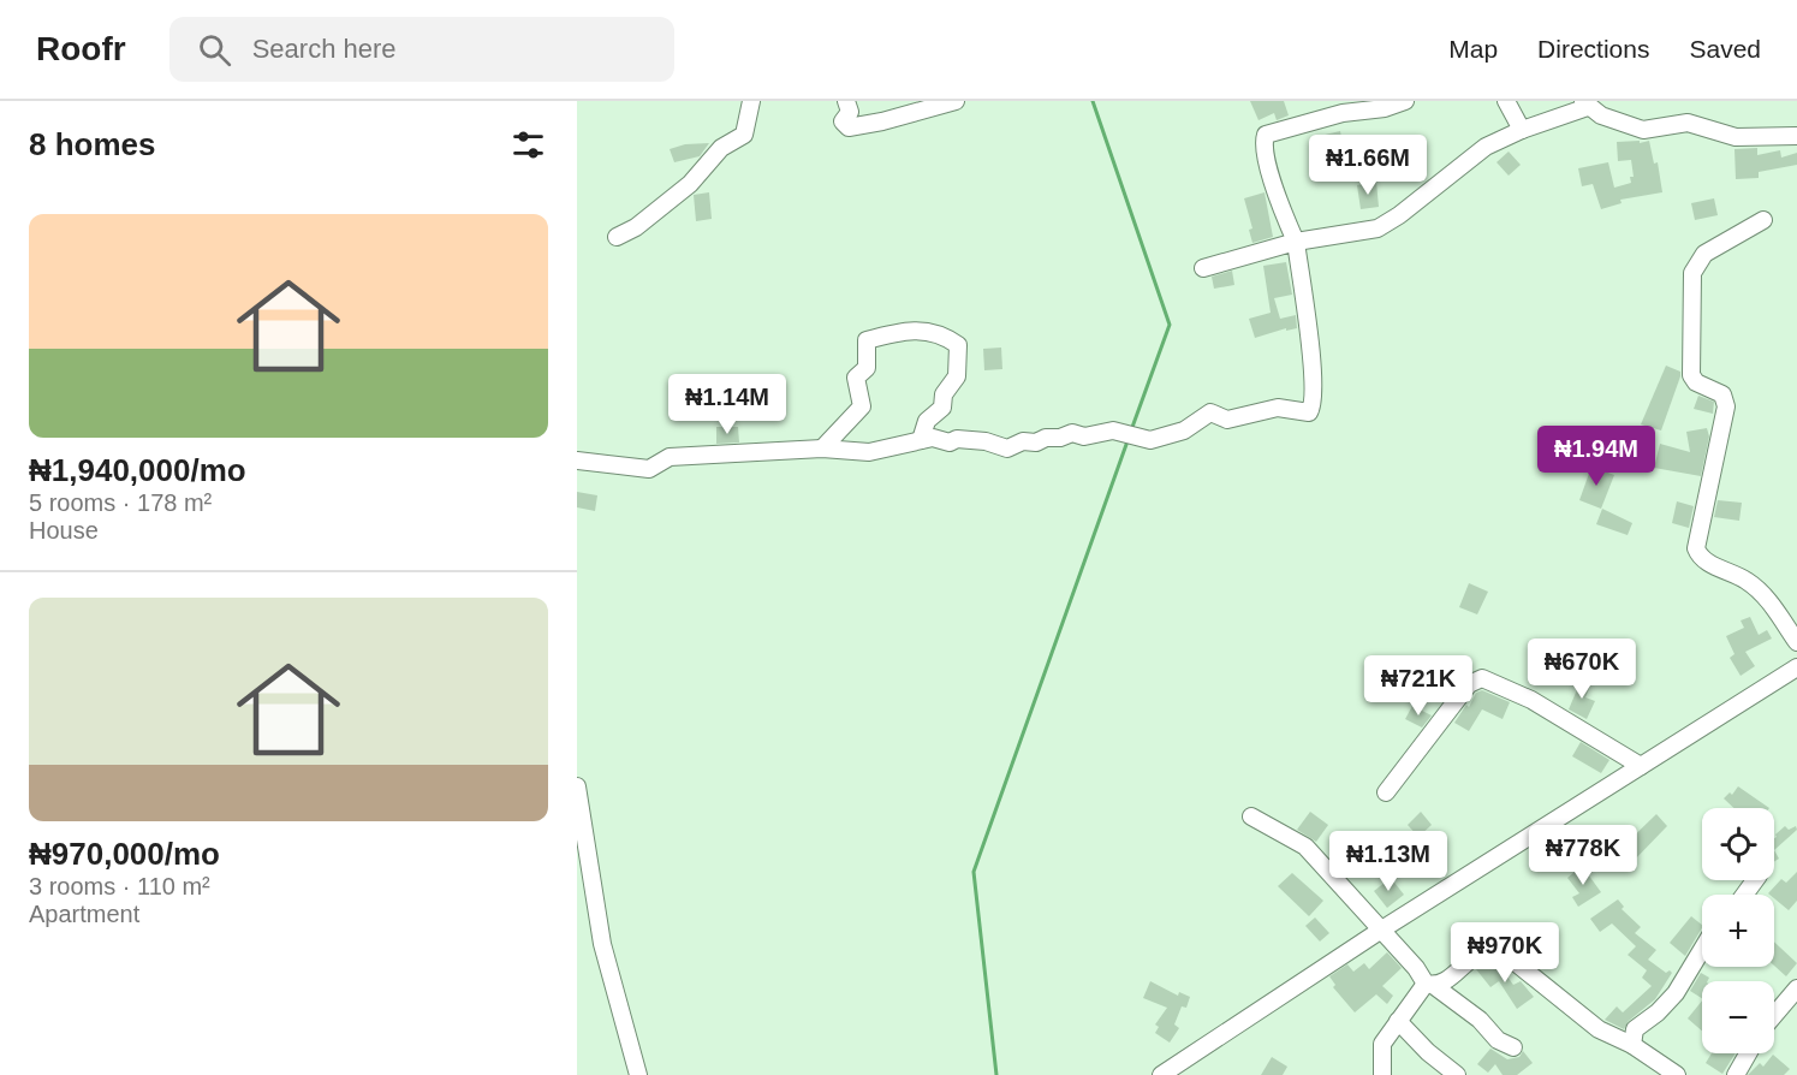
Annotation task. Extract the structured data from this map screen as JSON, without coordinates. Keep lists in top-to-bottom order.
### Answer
{
  "page": {
    "header": "Roofr",
    "search": "Search here",
    "nav": ["Map", "Directions", "Saved"],
    "heading": "8 homes",
    "price": [
      "₦1.66M",
      "₦1.14M",
      "₦1.94M",
      "₦670K",
      "₦721K",
      "₦778K",
      "₦1.13M",
      "₦970K"
    ],
    "list": [
      {
        "name": "₦1,940,000/mo",
        "note": "5 rooms · 178 m² · House"
      },
      {
        "name": "₦970,000/mo",
        "note": "3 rooms · 110 m² · Apartment"
      }
    ],
    "map_buttons": ["+", "−"]
  }
}
